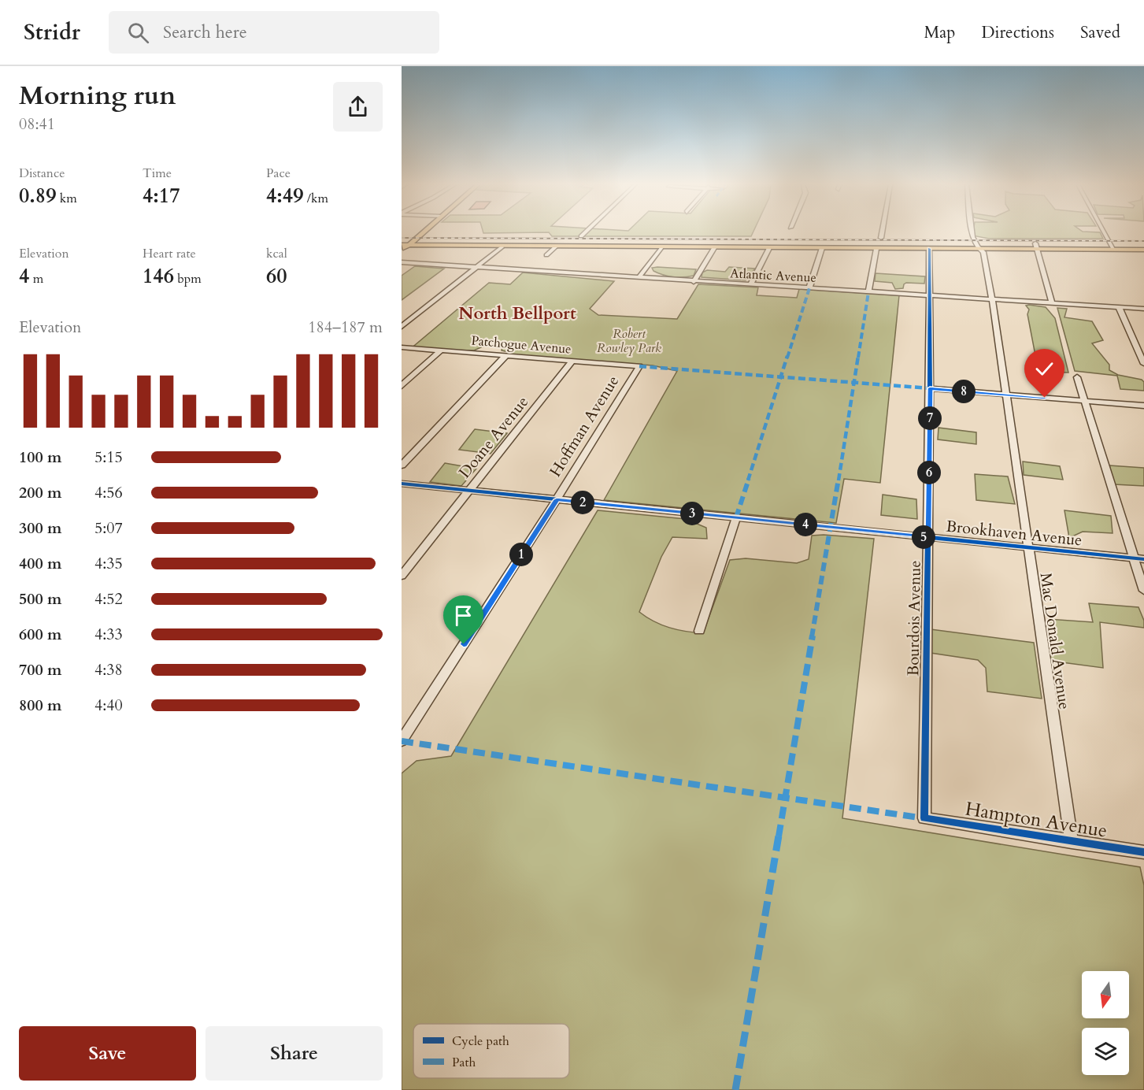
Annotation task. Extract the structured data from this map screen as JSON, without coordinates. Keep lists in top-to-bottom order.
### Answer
{
  "streets": {
    "street": [
      "Atlantic Avenue",
      "Patchogue Avenue",
      "Hoffman Avenue",
      "Doane Avenue",
      "Brookhaven Avenue",
      "Bourdois Avenue",
      "Mac Donald Avenue",
      "Hampton Avenue"
    ]
  },
  "crossings": [
    ["Atlantic Avenue", "Bourdois Avenue"],
    ["Atlantic Avenue", "Mac Donald Avenue"],
    ["Patchogue Avenue", "Hoffman Avenue"],
    ["Patchogue Avenue", "Doane Avenue"],
    ["Hoffman Avenue", "Brookhaven Avenue"],
    ["Doane Avenue", "Brookhaven Avenue"],
    ["Brookhaven Avenue", "Bourdois Avenue"],
    ["Brookhaven Avenue", "Mac Donald Avenue"],
    ["Bourdois Avenue", "Hampton Avenue"],
    ["Mac Donald Avenue", "Hampton Avenue"]
  ],
  "districts": ["North Bellport"],
  "parks": ["Robert Rowley Park"],
  "legend": ["Cycle path", "Path"],
  "north": "bottom",
  "page": {
    "header": "Stridr",
    "search": "Search here",
    "nav": ["Map", "Directions", "Saved"],
    "heading": ["Morning run", "08:41"],
    "stats": [
      ["Distance", "0.89 km"],
      ["Time", "4:17"],
      ["Pace", "4:49 /km"],
      ["Elevation", "4 m"],
      ["Heart rate", "146 bpm"],
      ["kcal", "60"]
    ],
    "chart": ["Elevation", "184–187 m"],
    "pins": [
      "8",
      "7",
      "6",
      "2",
      "3",
      "4",
      "5",
      "1"
    ],
    "list": [
      {
        "name": "100 m",
        "note": "5:15"
      },
      {
        "name": "200 m",
        "note": "4:56"
      },
      {
        "name": "300 m",
        "note": "5:07"
      },
      {
        "name": "400 m",
        "note": "4:35"
      },
      {
        "name": "500 m",
        "note": "4:52"
      },
      {
        "name": "600 m",
        "note": "4:33"
      },
      {
        "name": "700 m",
        "note": "4:38"
      },
      {
        "name": "800 m",
        "note": "4:40"
      }
    ],
    "buttons": ["Save", "Share"]
  }
}
